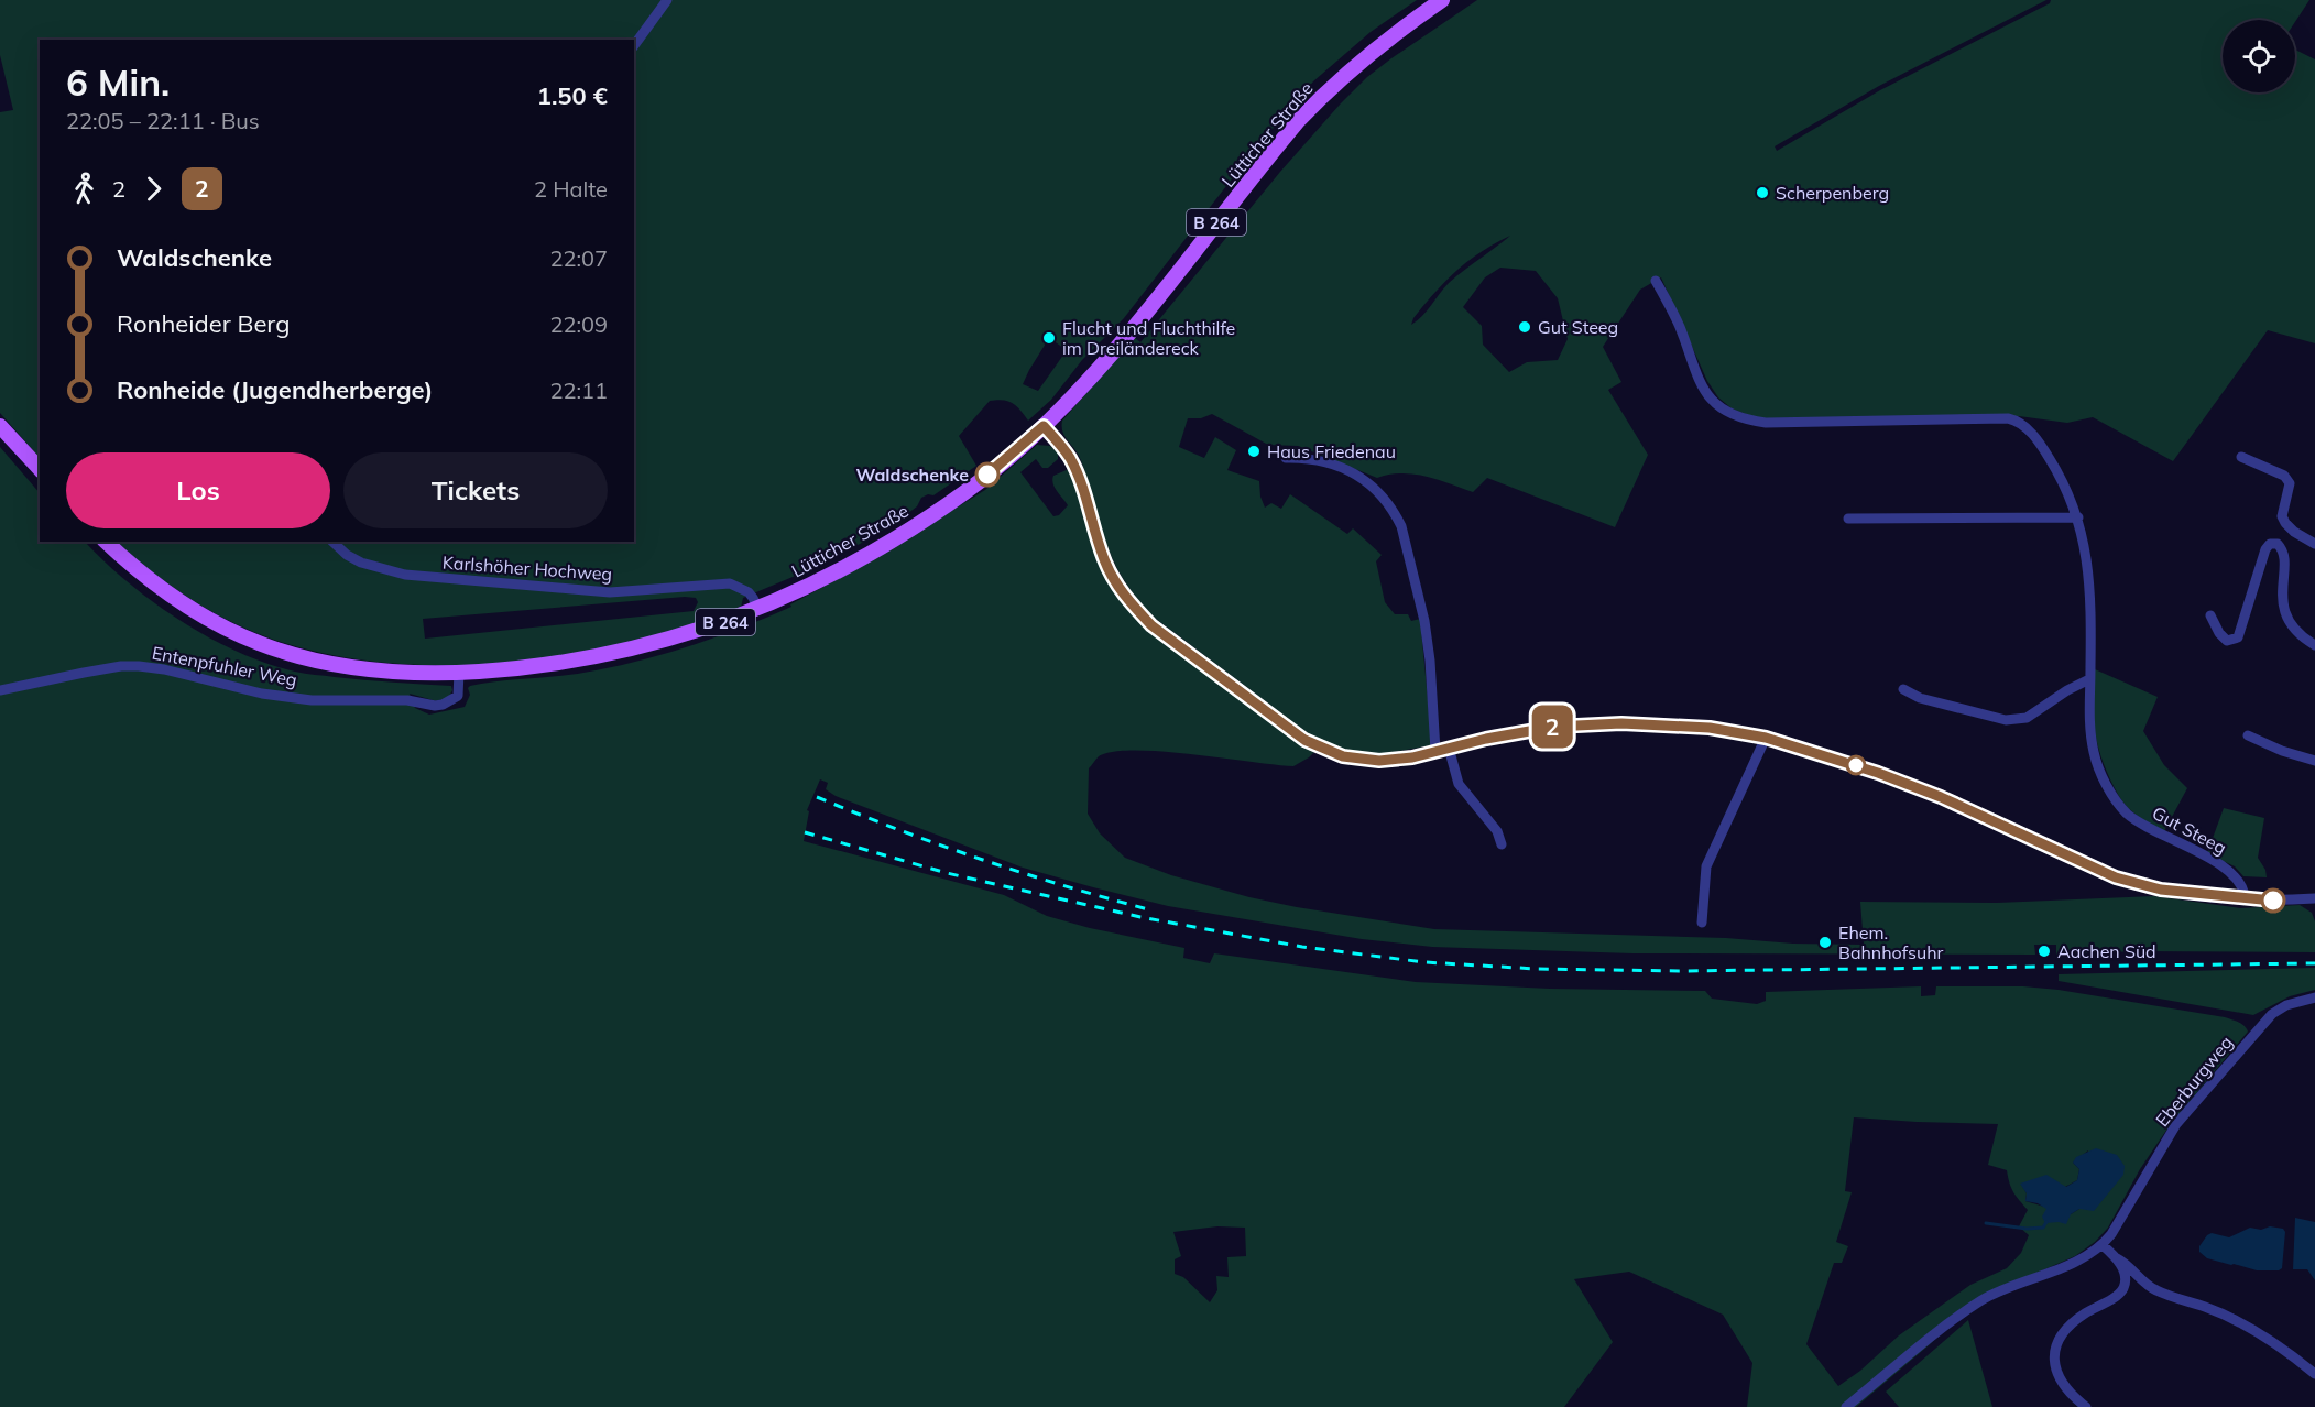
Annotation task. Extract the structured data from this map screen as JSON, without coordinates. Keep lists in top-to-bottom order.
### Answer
{
  "streets": {
    "main road": ["Lütticher Straße", "B 264"],
    "street": [
      "Karlshöher Hochweg",
      "Entenpfuhler Weg",
      "Gut Steeg",
      "Eberburgweg"
    ]
  },
  "crossings": [
    ["Lütticher Straße", "Karlshöher Hochweg"],
    ["Lütticher Straße", "Entenpfuhler Weg"]
  ],
  "places": [
    "Scherpenberg",
    "Gut Steeg",
    "Flucht und Fluchthilfe im Dreiländereck",
    "Haus Friedenau",
    "Waldschenke",
    "Ehem. Bahnhofsuhr",
    "Aachen Süd"
  ],
  "lines": ["bus line 2"],
  "page": {
    "on_map": "2",
    "heading": ["6 Min.", "22:05 – 22:11 · Bus", "1.50 €"],
    "legs": ["2", "2", "2 Halte"],
    "list": [
      {
        "name": "Waldschenke",
        "value": "22:07"
      },
      {
        "name": "Ronheider Berg",
        "value": "22:09"
      },
      {
        "name": "Ronheide (Jugendherberge)",
        "value": "22:11"
      }
    ],
    "buttons": ["Los", "Tickets"]
  }
}
